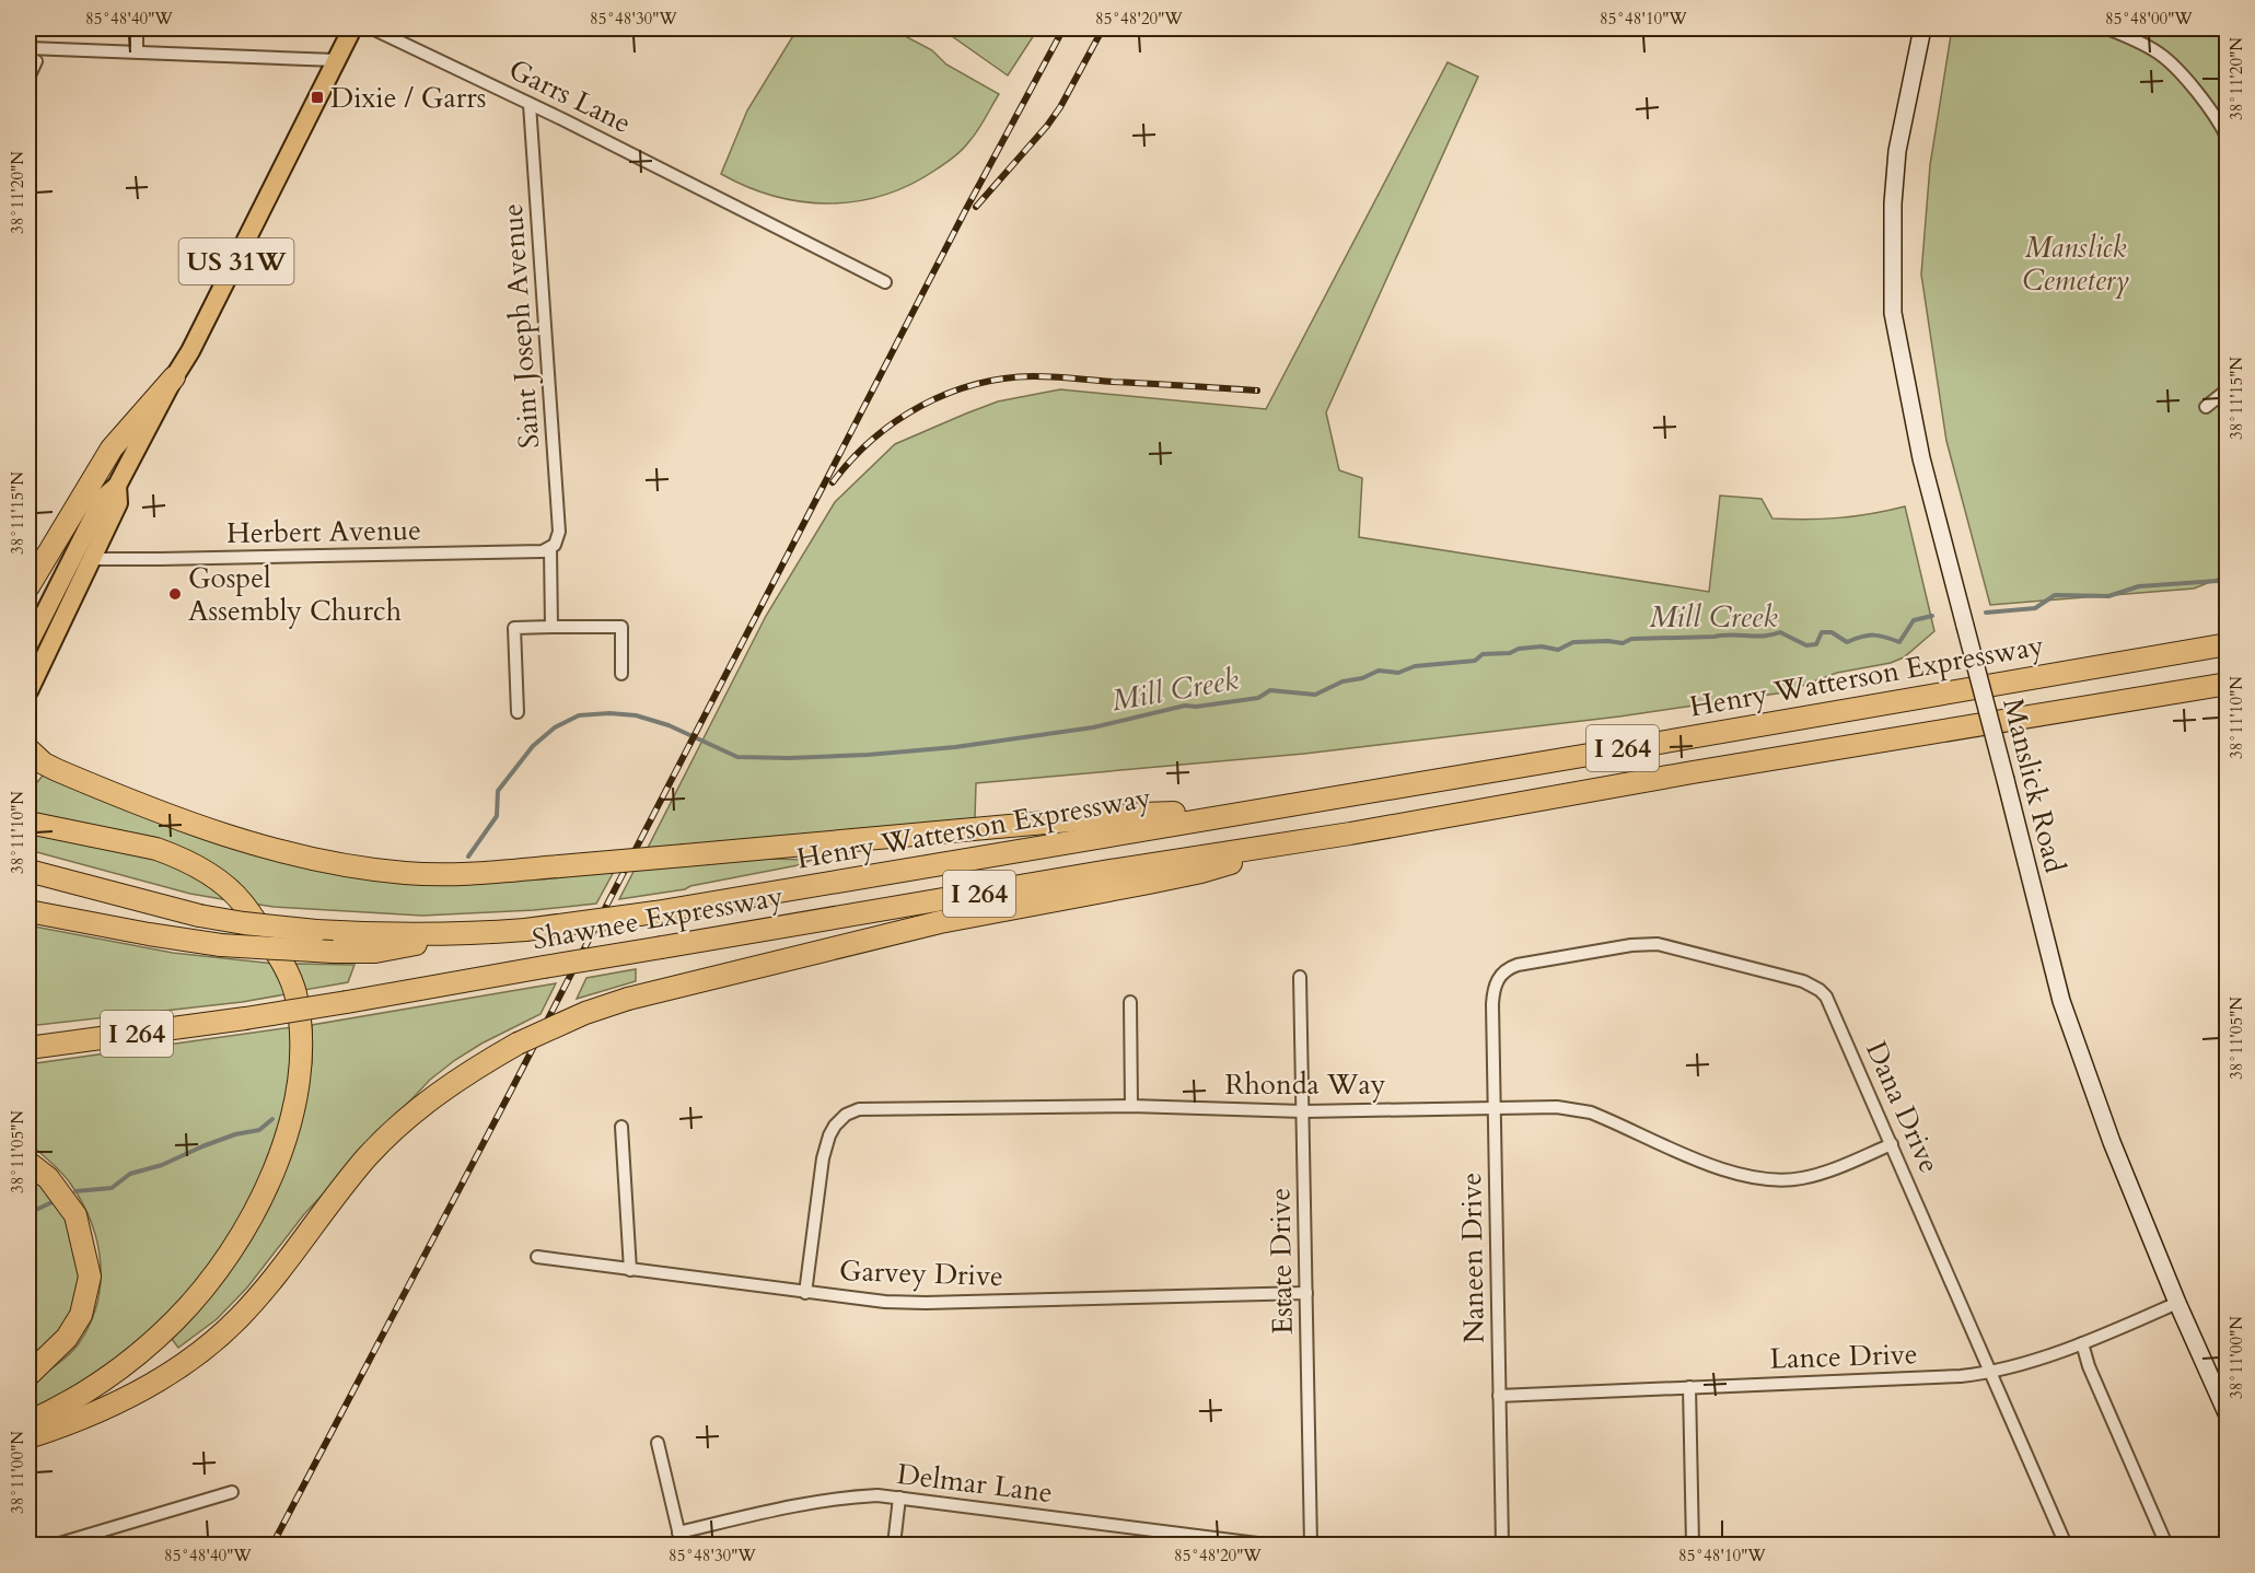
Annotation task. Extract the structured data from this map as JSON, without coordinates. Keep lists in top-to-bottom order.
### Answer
{
  "streets": {
    "highway": ["Henry Watterson Expressway", "I 264", "Shawnee Expressway"],
    "main road": ["US 31W", "Manslick Road"],
    "street": [
      "Garrs Lane",
      "Saint Joseph Avenue",
      "Herbert Avenue",
      "Rhonda Way",
      "Dana Drive",
      "Naneen Drive",
      "Estate Drive",
      "Garvey Drive",
      "Lance Drive",
      "Delmar Lane"
    ]
  },
  "crossings": [
    ["Garrs Lane", "Saint Joseph Avenue"],
    ["US 31W", "Herbert Avenue"],
    ["Saint Joseph Avenue", "Herbert Avenue"],
    ["Henry Watterson Expressway", "I 264"],
    ["Henry Watterson Expressway", "Manslick Road"],
    ["I 264", "Shawnee Expressway"],
    ["Manslick Road", "Lance Drive"],
    ["Rhonda Way", "Dana Drive"],
    ["Rhonda Way", "Naneen Drive"],
    ["Rhonda Way", "Estate Drive"],
    ["Rhonda Way", "Garvey Drive"],
    ["Dana Drive", "Naneen Drive"],
    ["Dana Drive", "Lance Drive"],
    ["Naneen Drive", "Lance Drive"],
    ["Estate Drive", "Garvey Drive"]
  ],
  "water": ["Mill Creek"],
  "parks": ["Manslick Cemetery"],
  "places": {
    "transit": ["Dixie / Garrs"],
    "other": ["Gospel Assembly Church"]
  },
  "coordinates": [
    "85°48'40\"W",
    "85°48'30\"W",
    "85°48'20\"W",
    "85°48'10\"W",
    "85°48'00\"W",
    "38°11'20\"N",
    "38°11'15\"N",
    "38°11'10\"N",
    "38°11'05\"N",
    "38°11'00\"N"
  ]
}
